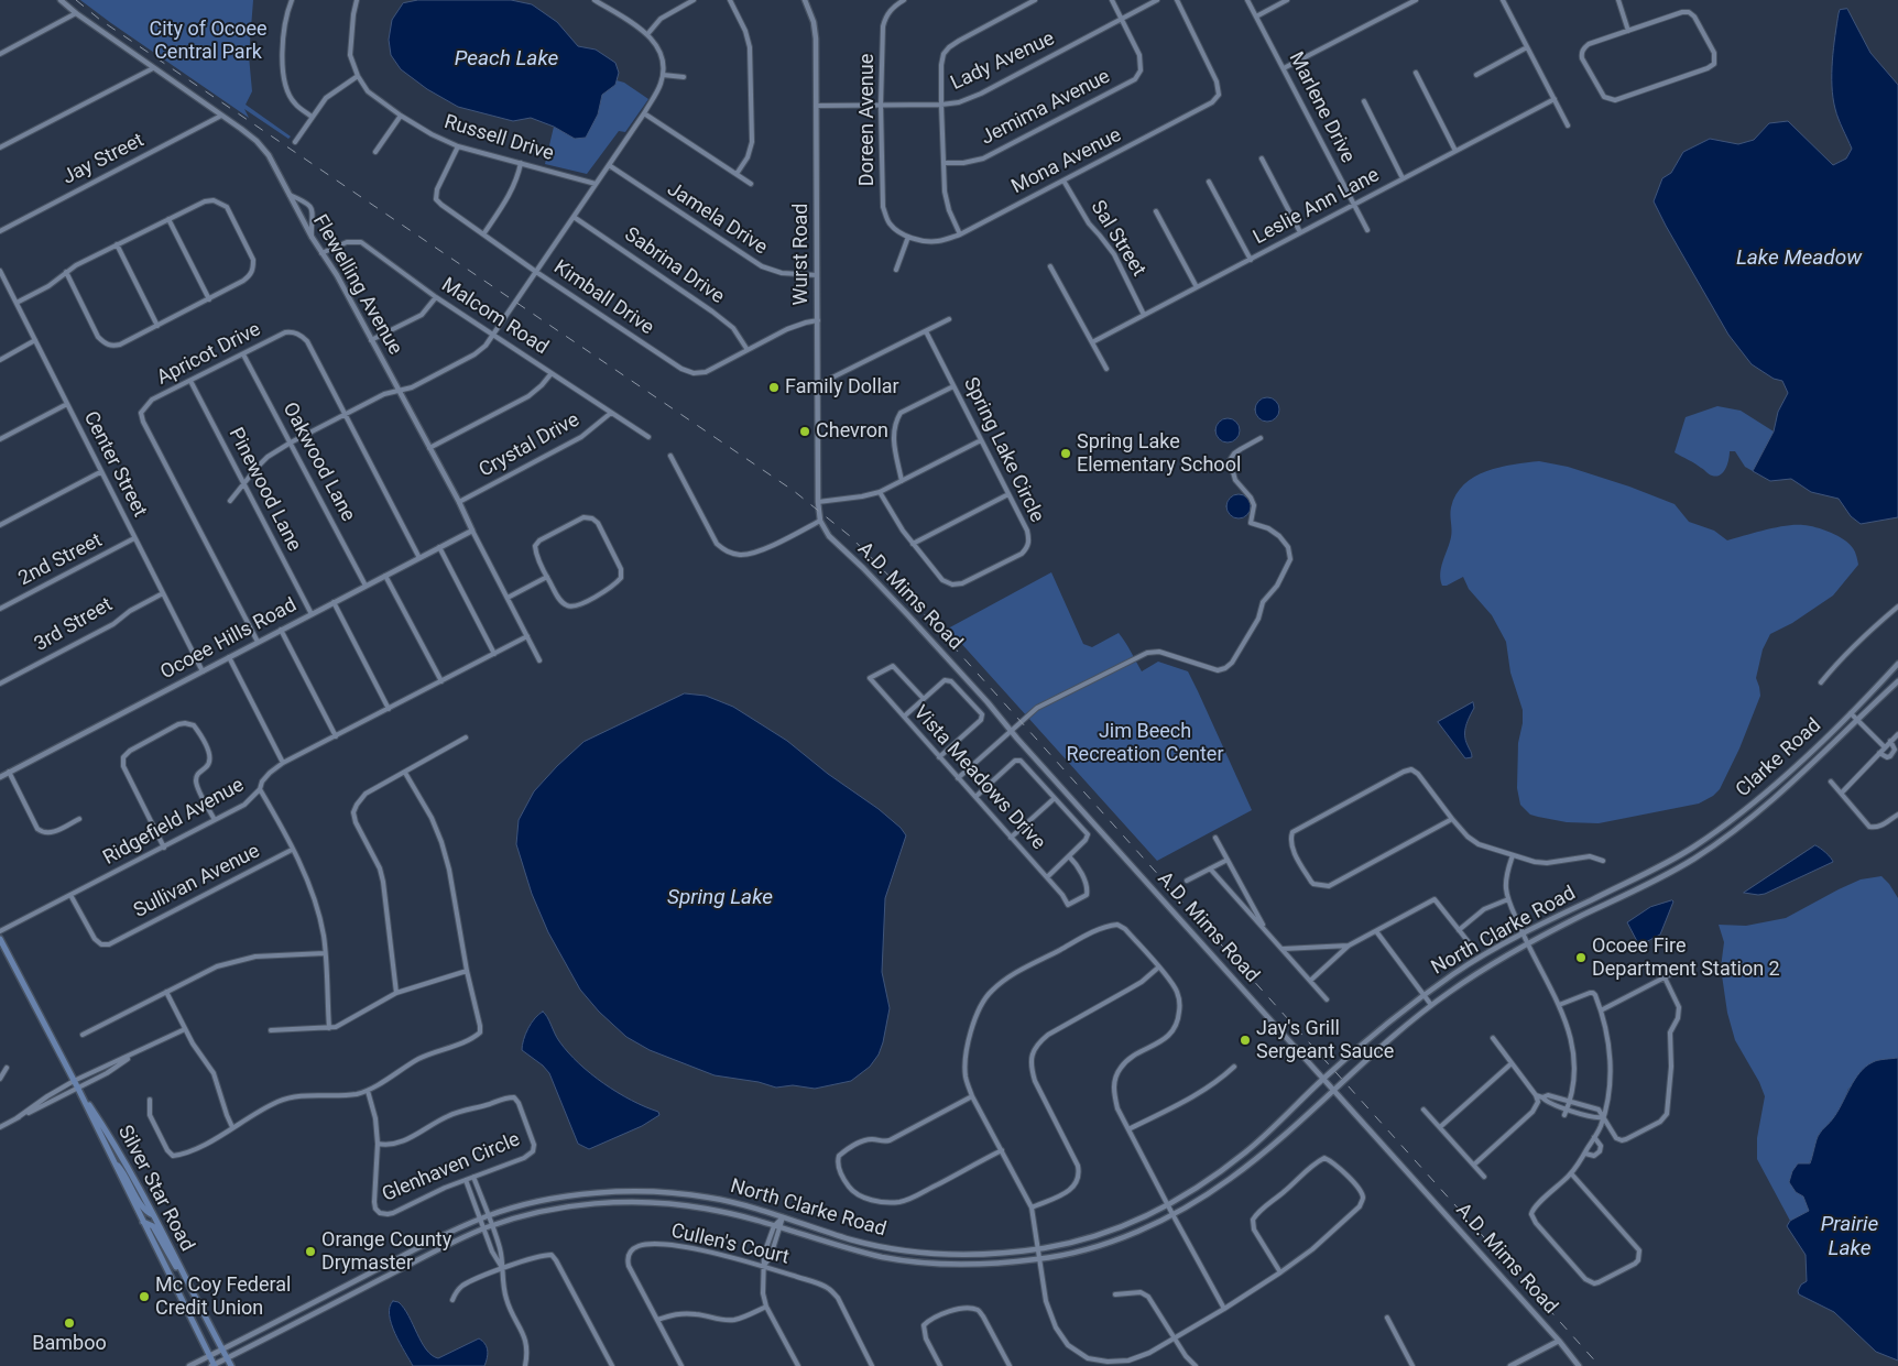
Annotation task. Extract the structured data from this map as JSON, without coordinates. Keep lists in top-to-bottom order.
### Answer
{
  "streets": {
    "main road": ["Silver Star Road"],
    "street": [
      "Lady Avenue",
      "Jemima Avenue",
      "Marlene Drive",
      "Doreen Avenue",
      "Russell Drive",
      "Jay Street",
      "Mona Avenue",
      "Leslie Ann Lane",
      "Jamela Drive",
      "Sal Street",
      "Wurst Road",
      "Sabrina Drive",
      "Flewelling Avenue",
      "Kimball Drive",
      "Malcom Road",
      "Apricot Drive",
      "Crystal Drive",
      "Spring Lake Circle",
      "Oakwood Lane",
      "Center Street",
      "Pinewood Lane",
      "2nd Street",
      "A.D. Mims Road",
      "3rd Street",
      "Ocoee Hills Road",
      "Clarke Road",
      "Vista Meadows Drive",
      "Ridgefield Avenue",
      "Sullivan Avenue",
      "North Clarke Road",
      "Glenhaven Circle",
      "Cullen's Court"
    ]
  },
  "crossings": [
    ["Lady Avenue", "Jemima Avenue"],
    ["Lady Avenue", "Doreen Avenue"],
    ["Lady Avenue", "Wurst Road"],
    ["Marlene Drive", "Leslie Ann Lane"],
    ["Doreen Avenue", "Mona Avenue"],
    ["Russell Drive", "Kimball Drive"],
    ["Jay Street", "Flewelling Avenue"],
    ["Mona Avenue", "Sal Street"],
    ["Leslie Ann Lane", "Sal Street"],
    ["Jamela Drive", "Wurst Road"],
    ["Wurst Road", "Kimball Drive"],
    ["Wurst Road", "A.D. Mims Road"],
    ["Sabrina Drive", "Kimball Drive"],
    ["Flewelling Avenue", "Malcom Road"],
    ["Flewelling Avenue", "Crystal Drive"],
    ["Flewelling Avenue", "Ocoee Hills Road"],
    ["Flewelling Avenue", "Ridgefield Avenue"],
    ["Malcom Road", "Crystal Drive"],
    ["Apricot Drive", "Oakwood Lane"],
    ["Apricot Drive", "Pinewood Lane"],
    ["Apricot Drive", "Ocoee Hills Road"],
    ["Oakwood Lane", "Ocoee Hills Road"],
    ["Center Street", "2nd Street"],
    ["Center Street", "3rd Street"],
    ["Center Street", "Ocoee Hills Road"],
    ["Pinewood Lane", "Ocoee Hills Road"],
    ["A.D. Mims Road", "North Clarke Road"],
    ["Clarke Road", "North Clarke Road"],
    ["Ridgefield Avenue", "Sullivan Avenue"],
    ["North Clarke Road", "Silver Star Road"]
  ],
  "water": [
    "Peach Lake",
    "Lake Meadow",
    "Spring Lake",
    "Prairie Lake"
  ],
  "parks": ["City of Ocoee Central Park", "Jim Beech Recreation Center"],
  "places": [
    "Family Dollar",
    "Chevron",
    "Spring Lake Elementary School",
    "Ocoee Fire Department Station 2",
    "Jay's Grill Sergeant Sauce",
    "Orange County Drymaster",
    "Mc Coy Federal Credit Union",
    "Bamboo"
  ]
}
